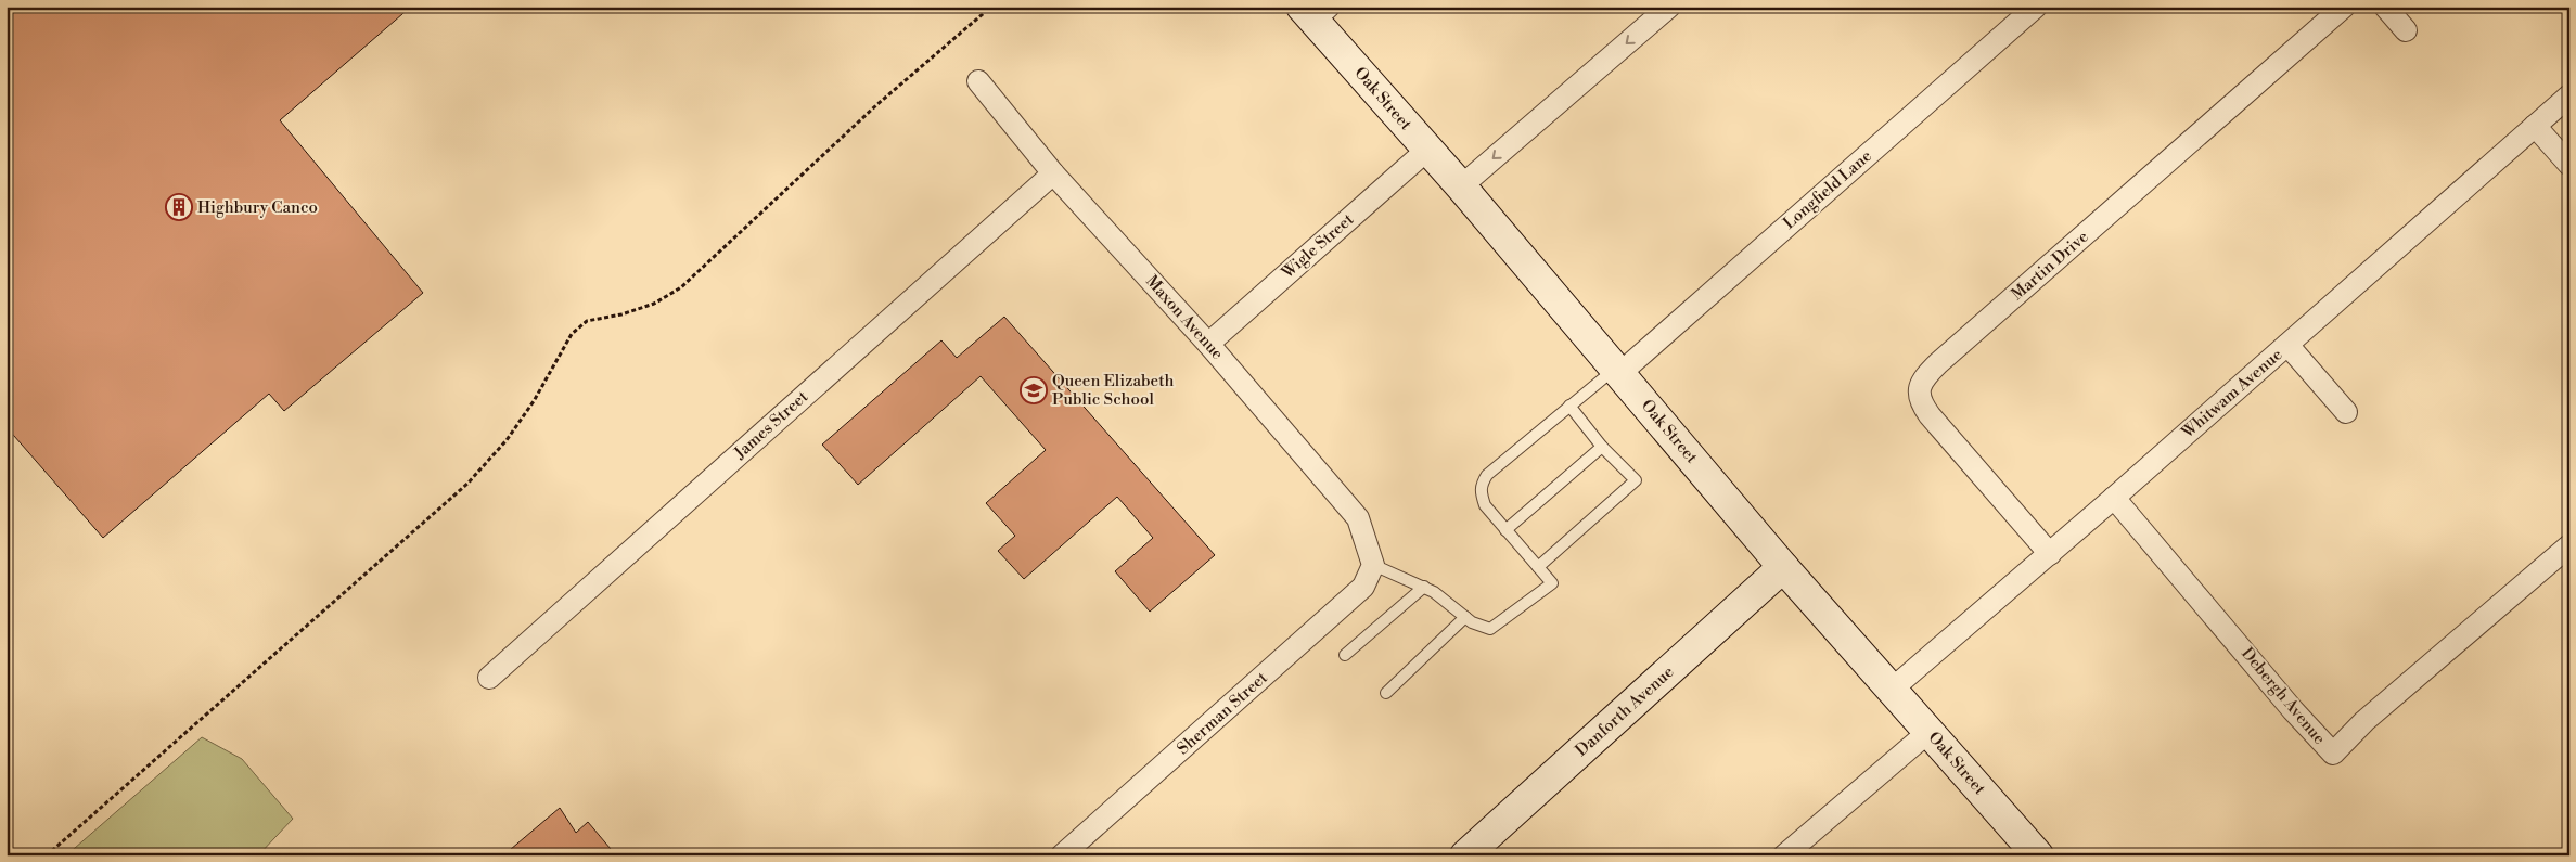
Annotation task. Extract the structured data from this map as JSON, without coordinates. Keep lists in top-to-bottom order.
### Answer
{
  "streets": {
    "street": [
      "Oak Street",
      "Longfield Lane",
      "Wigle Street",
      "Martin Drive",
      "Maxon Avenue",
      "Whitwam Avenue",
      "James Street",
      "Debergh Avenue",
      "Danforth Avenue",
      "Sherman Street"
    ]
  },
  "crossings": [
    ["Oak Street", "Longfield Lane"],
    ["Oak Street", "Wigle Street"],
    ["Oak Street", "Whitwam Avenue"],
    ["Oak Street", "Danforth Avenue"],
    ["Wigle Street", "Maxon Avenue"],
    ["Martin Drive", "Whitwam Avenue"],
    ["Maxon Avenue", "James Street"],
    ["Maxon Avenue", "Sherman Street"],
    ["Whitwam Avenue", "Debergh Avenue"]
  ],
  "places": {
    "building": ["Highbury Canco"],
    "school or university": ["Queen Elizabeth Public School"]
  }
}
